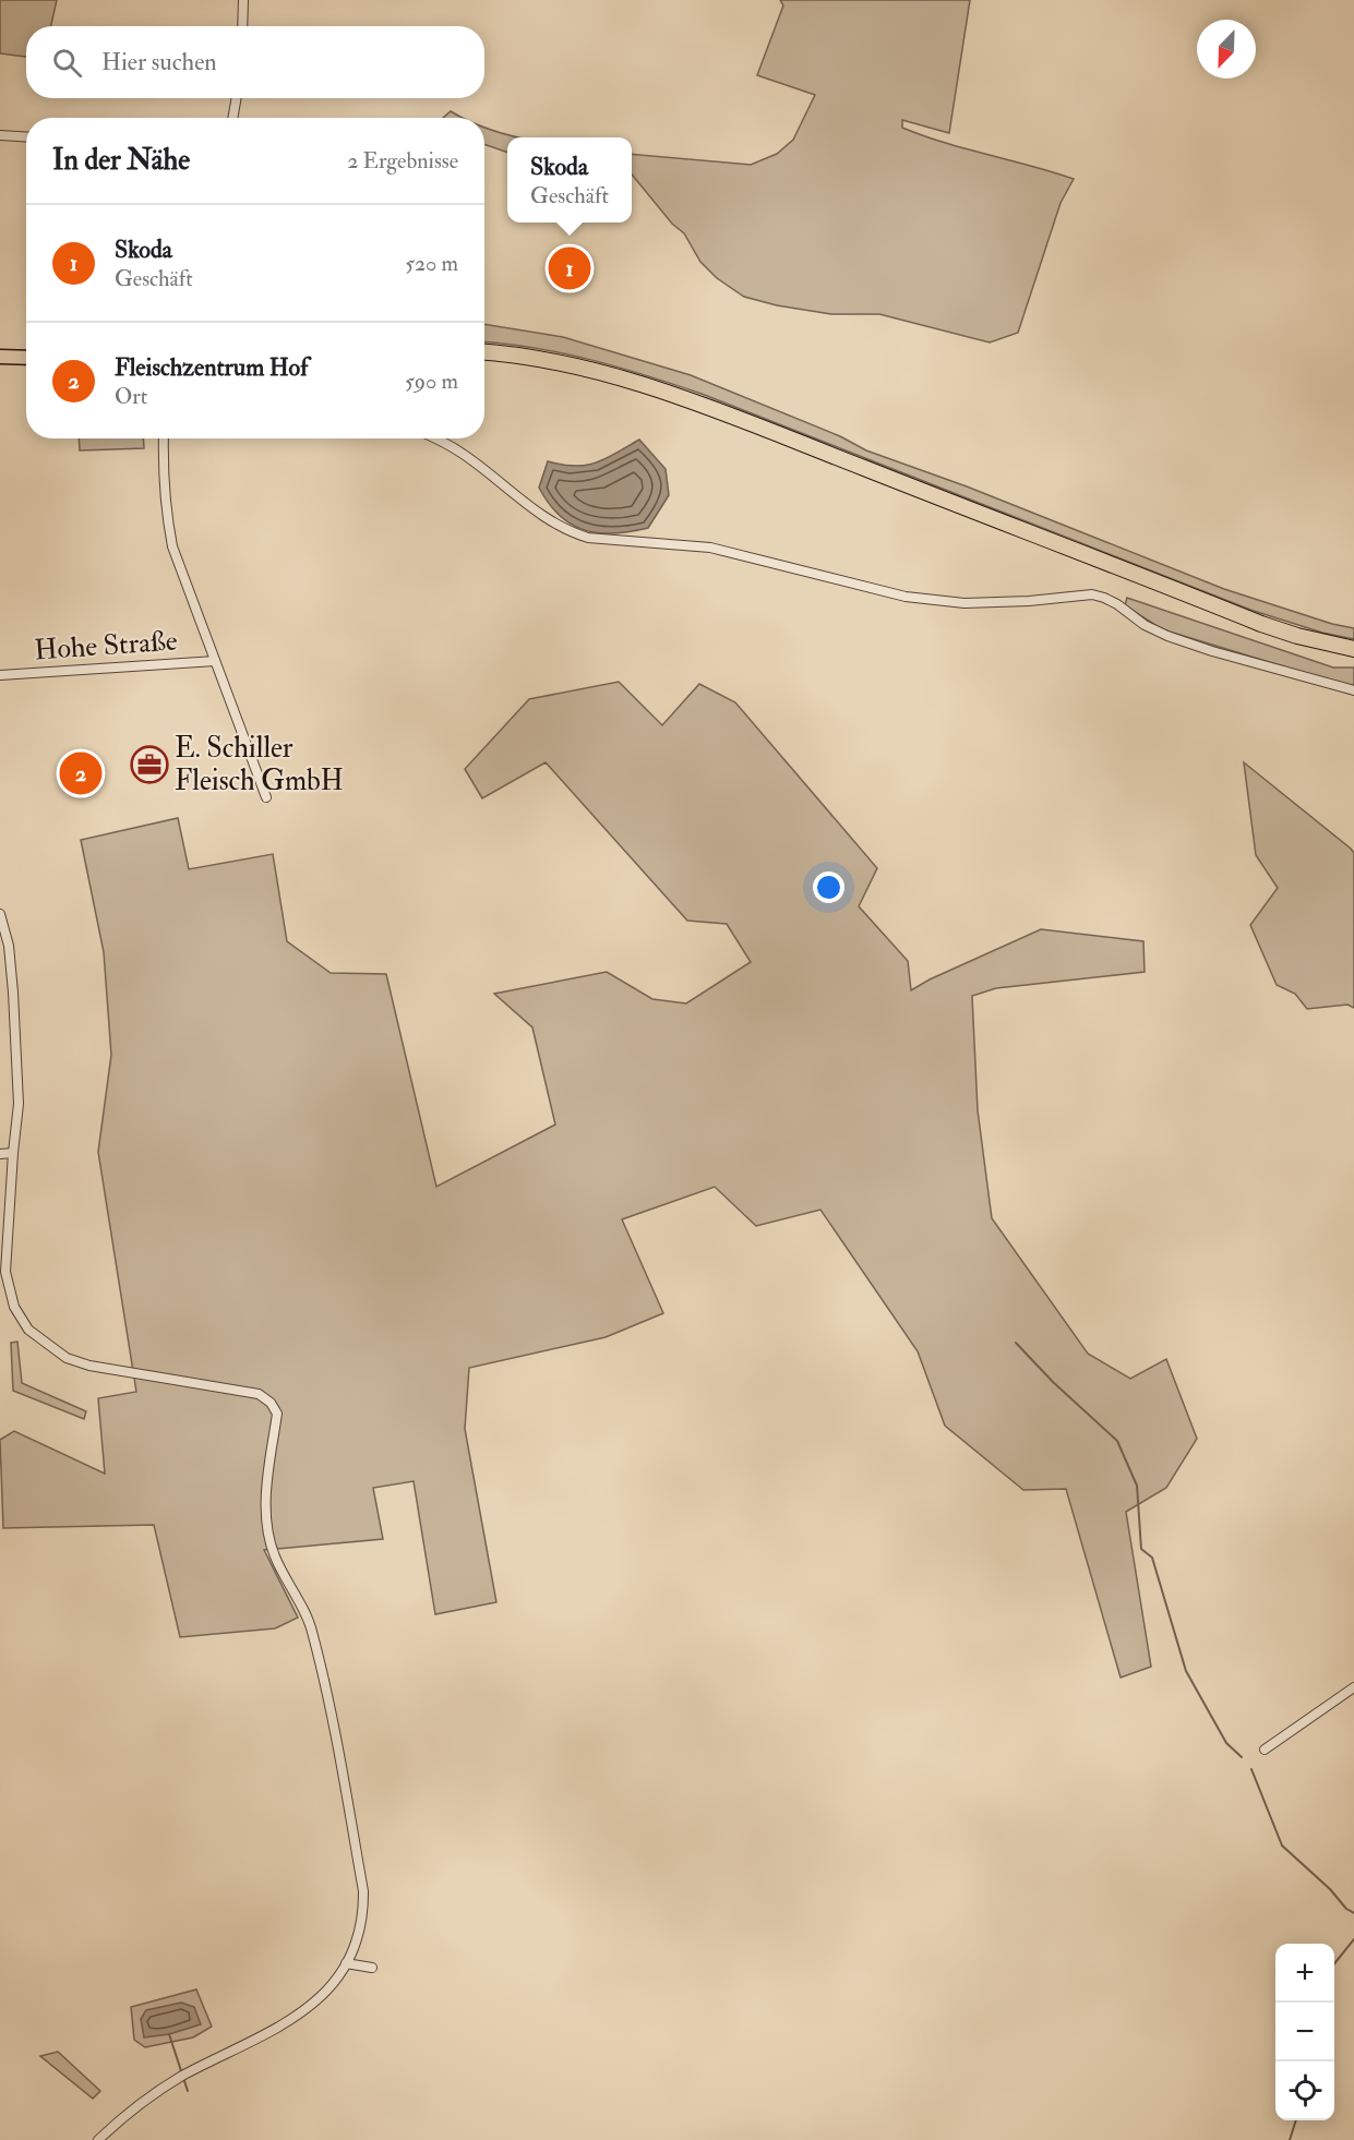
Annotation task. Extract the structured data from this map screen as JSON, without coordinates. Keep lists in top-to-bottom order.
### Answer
{
  "streets": {
    "street": ["Hohe Straße"]
  },
  "places": {
    "office": ["E. Schiller Fleisch GmbH"]
  },
  "north": "bottom left",
  "page": {
    "search": "Hier suchen",
    "heading": ["In der Nähe", "2 Ergebnisse"],
    "popup": ["Skoda", "Geschäft"],
    "list": [
      {
        "mark": "1",
        "name": "Skoda",
        "note": "Geschäft",
        "value": "520 m"
      },
      {
        "mark": "2",
        "name": "Fleischzentrum Hof",
        "note": "Ort",
        "value": "590 m"
      }
    ],
    "pins": ["1", "2"],
    "map_buttons": ["+", "−"]
  }
}
